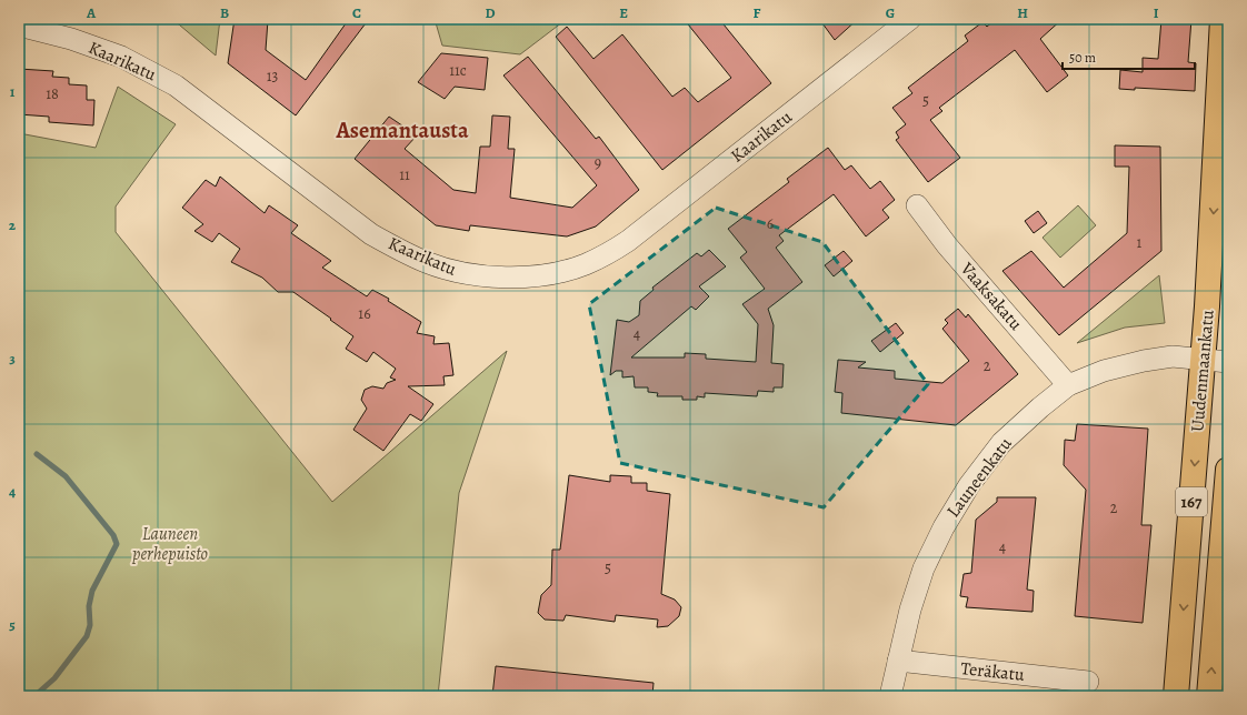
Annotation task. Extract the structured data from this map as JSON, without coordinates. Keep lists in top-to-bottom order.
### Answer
{
  "streets": {
    "main road": ["Uudenmaankatu", "167"],
    "street": [
      "Kaarikatu",
      "Vaaksakatu",
      "Launeenkatu",
      "Teräkatu"
    ]
  },
  "crossings": [
    ["Vaaksakatu", "Launeenkatu"],
    ["Uudenmaankatu", "Launeenkatu"],
    ["Launeenkatu", "Teräkatu"]
  ],
  "districts": ["Asemantausta"],
  "parks": ["Launeen perhepuisto"],
  "house_numbers": [
    "11c",
    "13",
    "18",
    "5",
    "9",
    "11",
    "6",
    "1",
    "16",
    "4",
    "2",
    "2",
    "4",
    "5"
  ],
  "scale_bar": "50 m",
  "grid": {
    "columns": [
      "A",
      "B",
      "C",
      "D",
      "E",
      "F",
      "G",
      "H",
      "I"
    ],
    "rows": [
      "1",
      "2",
      "3",
      "4",
      "5"
    ]
  }
}
